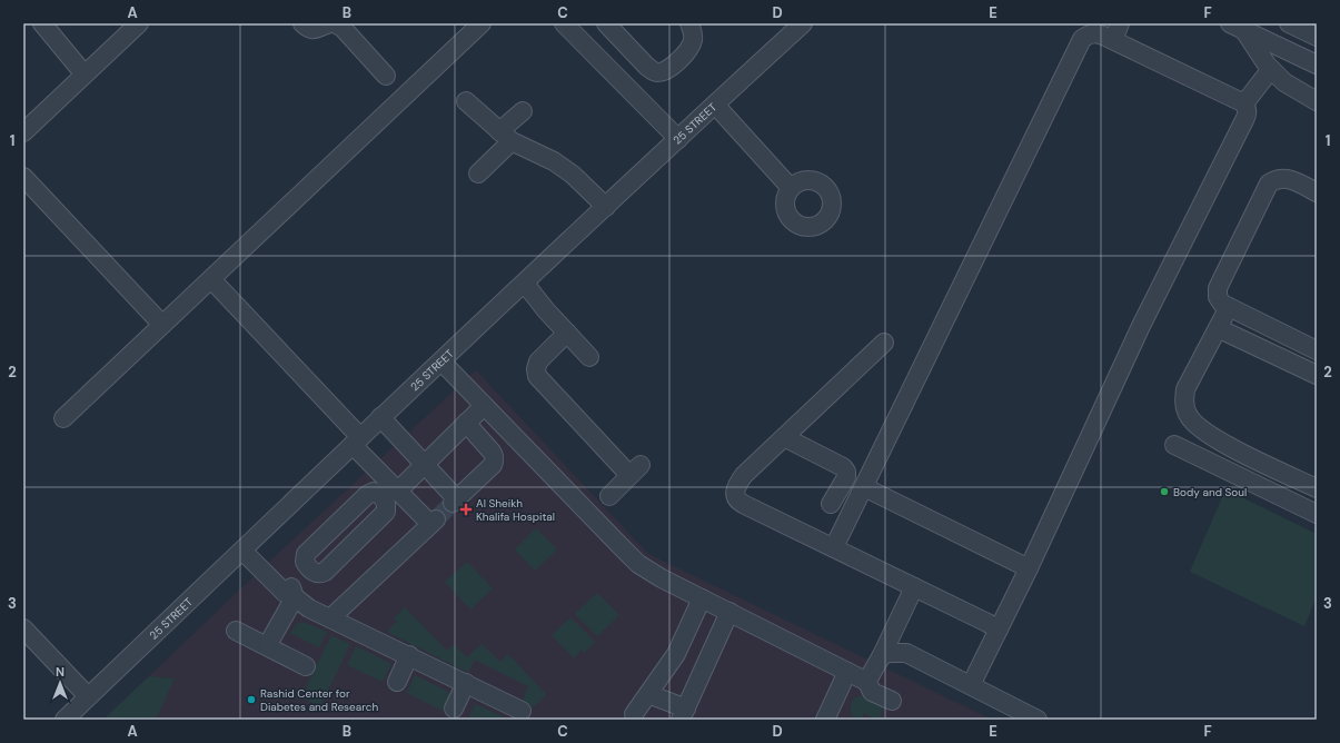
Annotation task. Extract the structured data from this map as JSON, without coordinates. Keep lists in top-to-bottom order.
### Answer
{
  "streets": {
    "street": ["25 STREET"]
  },
  "places": {
    "other": ["Body and Soul", "Rashid Center for Diabetes and Research"],
    "health": ["Al Sheikh Khalifa Hospital"]
  },
  "north": "top",
  "grid": {
    "columns": [
      "A",
      "B",
      "C",
      "D",
      "E",
      "F"
    ],
    "rows": ["1", "2", "3"]
  }
}
